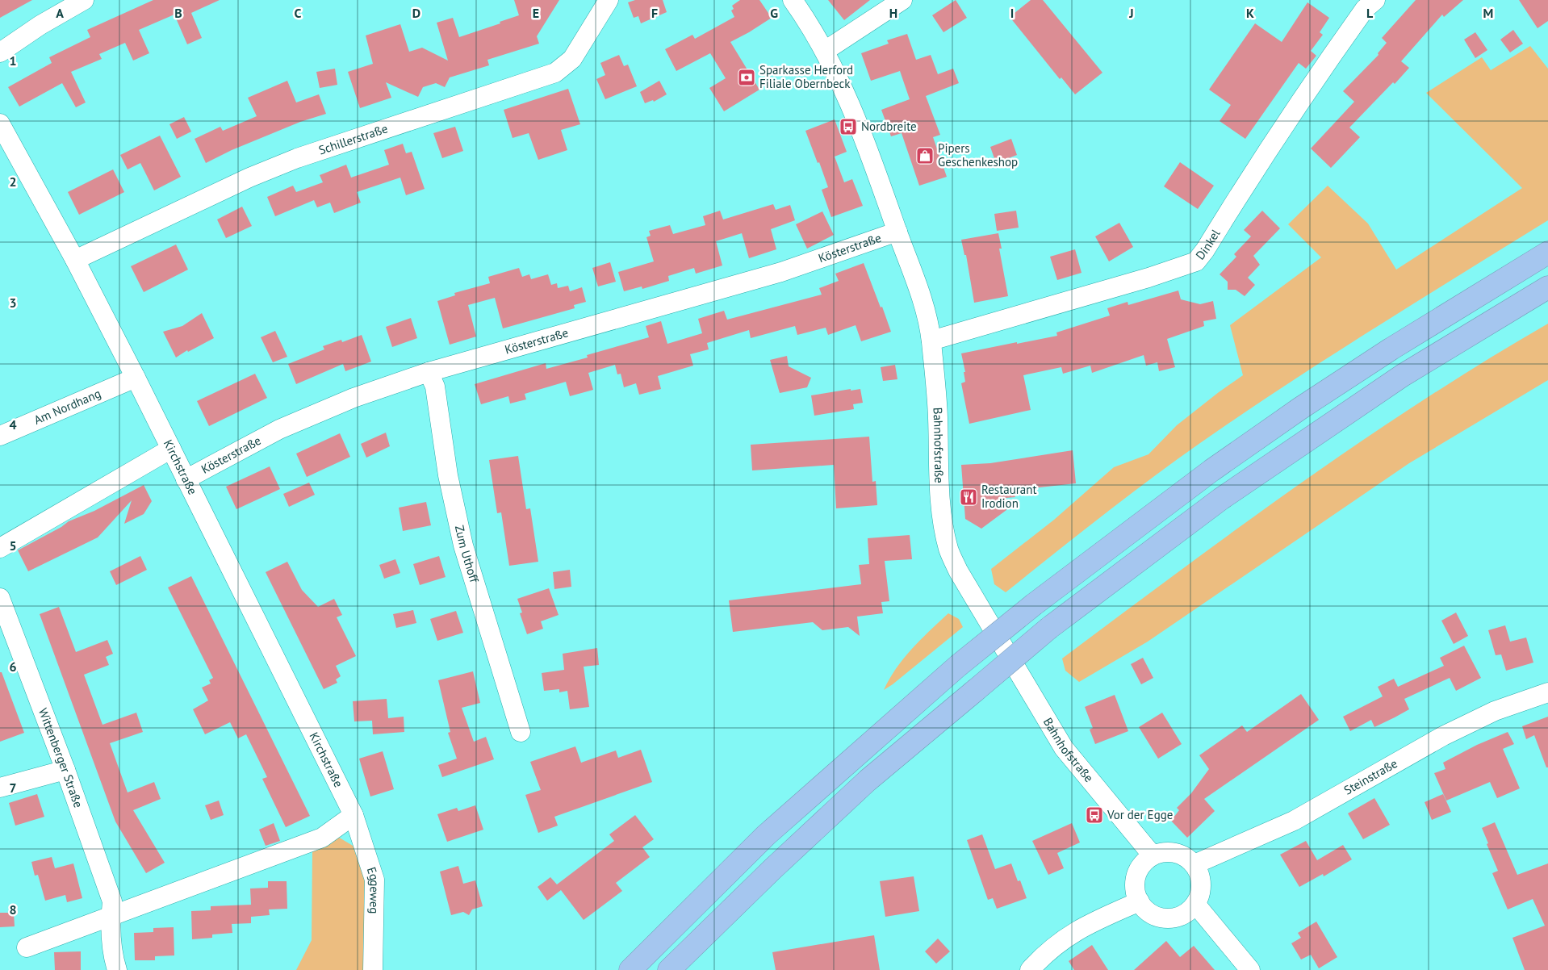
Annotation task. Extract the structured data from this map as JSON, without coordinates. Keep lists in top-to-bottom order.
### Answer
{
  "streets": {
    "street": [
      "Schillerstraße",
      "Dinkel",
      "Kösterstraße",
      "Am Nordhang",
      "Bahnhofstraße",
      "Kirchstraße",
      "Zum Uthoff",
      "Wittenberger Straße",
      "Steinstraße",
      "Eggeweg"
    ]
  },
  "crossings": [
    ["Schillerstraße", "Kirchstraße"],
    ["Dinkel", "Bahnhofstraße"],
    ["Kösterstraße", "Bahnhofstraße"],
    ["Kösterstraße", "Kirchstraße"],
    ["Kösterstraße", "Zum Uthoff"],
    ["Am Nordhang", "Kirchstraße"],
    ["Bahnhofstraße", "Steinstraße"],
    ["Kirchstraße", "Eggeweg"]
  ],
  "places": {
    "bank": ["Sparkasse Herford Filiale Obernbeck"],
    "bus stop": ["Nordbreite", "Vor der Egge"],
    "shop": ["Pipers Geschenkeshop"],
    "restaurant": ["Restaurant Irodion"]
  },
  "grid": {
    "columns": [
      "A",
      "B",
      "C",
      "D",
      "E",
      "F",
      "G",
      "H",
      "I",
      "J",
      "K",
      "L",
      "M"
    ],
    "rows": [
      "1",
      "2",
      "3",
      "4",
      "5",
      "6",
      "7",
      "8"
    ]
  }
}
